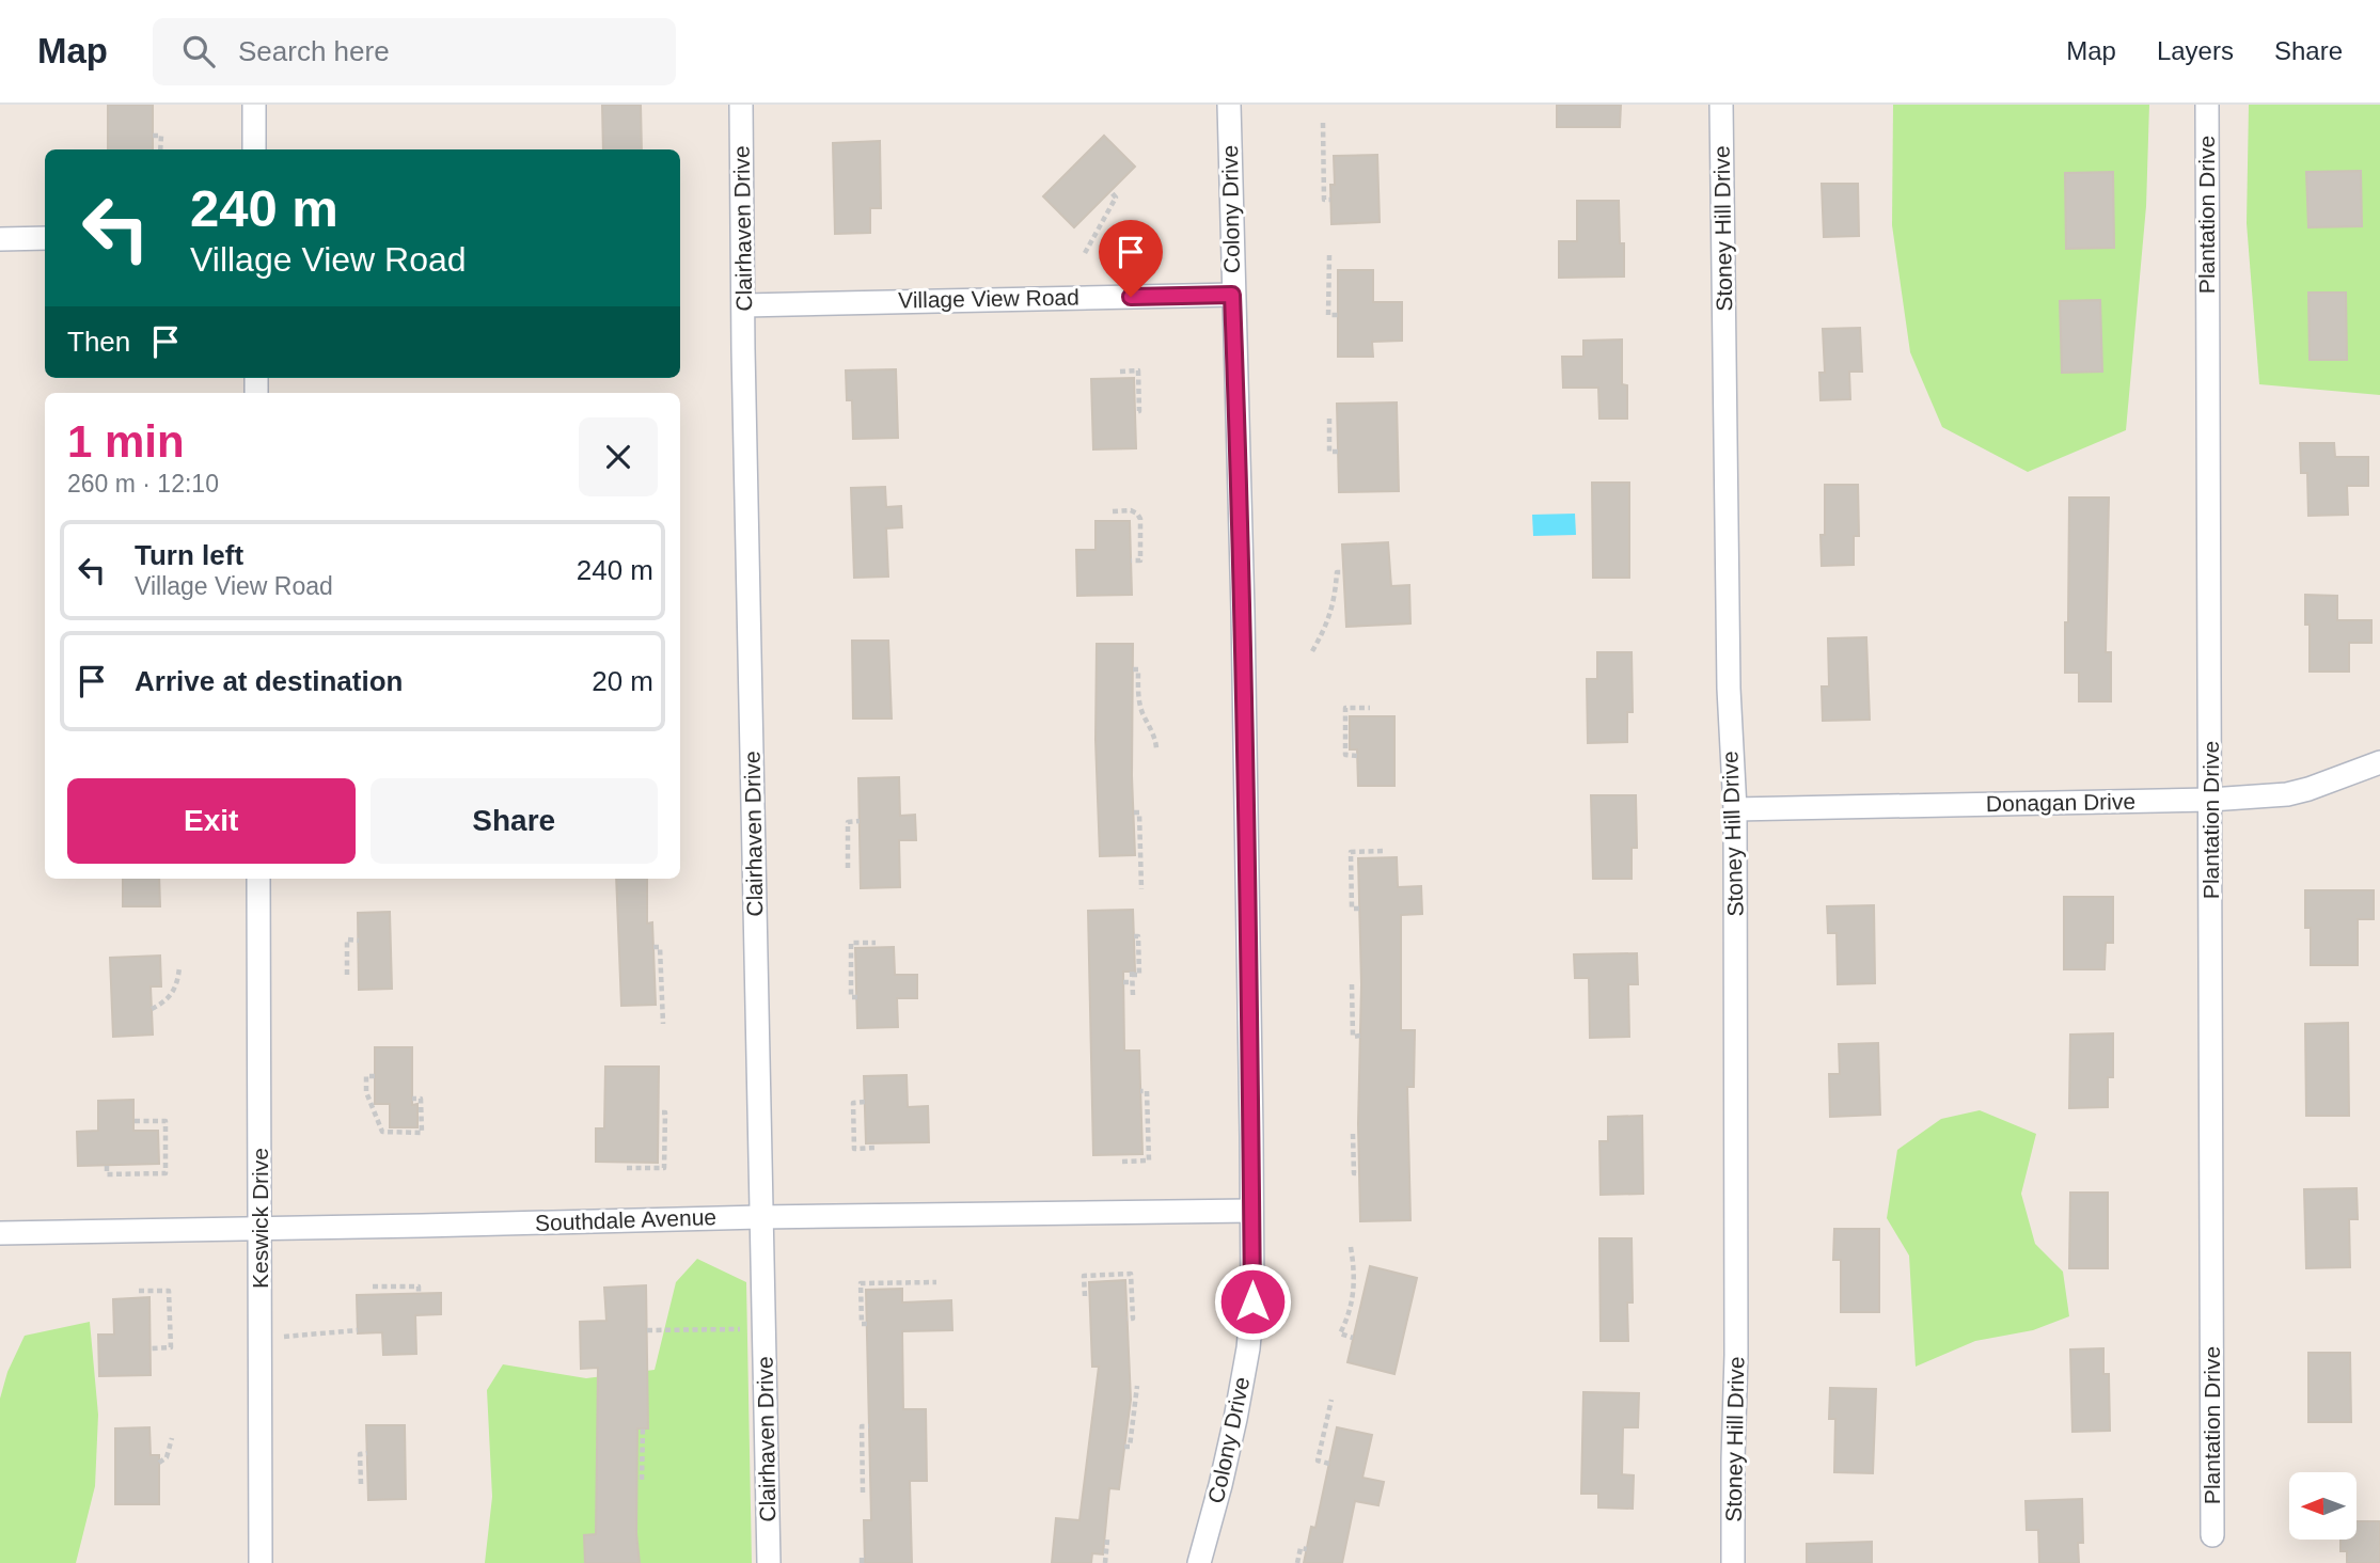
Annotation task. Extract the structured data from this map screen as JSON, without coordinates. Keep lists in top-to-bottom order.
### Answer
{
  "streets": {
    "street": [
      "Colony Drive",
      "Plantation Drive",
      "Clairhaven Drive",
      "Stoney Hill Drive",
      "Village View Road",
      "Donagan Drive",
      "Keswick Drive",
      "Southdale Avenue"
    ]
  },
  "crossings": [
    ["Colony Drive", "Village View Road"],
    ["Colony Drive", "Southdale Avenue"],
    ["Plantation Drive", "Donagan Drive"],
    ["Clairhaven Drive", "Village View Road"],
    ["Clairhaven Drive", "Southdale Avenue"],
    ["Stoney Hill Drive", "Donagan Drive"],
    ["Keswick Drive", "Southdale Avenue"]
  ],
  "north": "left",
  "page": {
    "header": "Map",
    "search": "Search here",
    "nav": ["Map", "Layers", "Share"],
    "turn": ["240 m", "Village View Road"],
    "then": "Then",
    "heading": ["1 min", "260 m · 12:10"],
    "list": [
      {
        "name": "Turn left",
        "note": "Village View Road",
        "value": "240 m"
      },
      {
        "name": "Arrive at destination",
        "value": "20 m"
      }
    ],
    "buttons": ["Exit", "Share"]
  }
}
